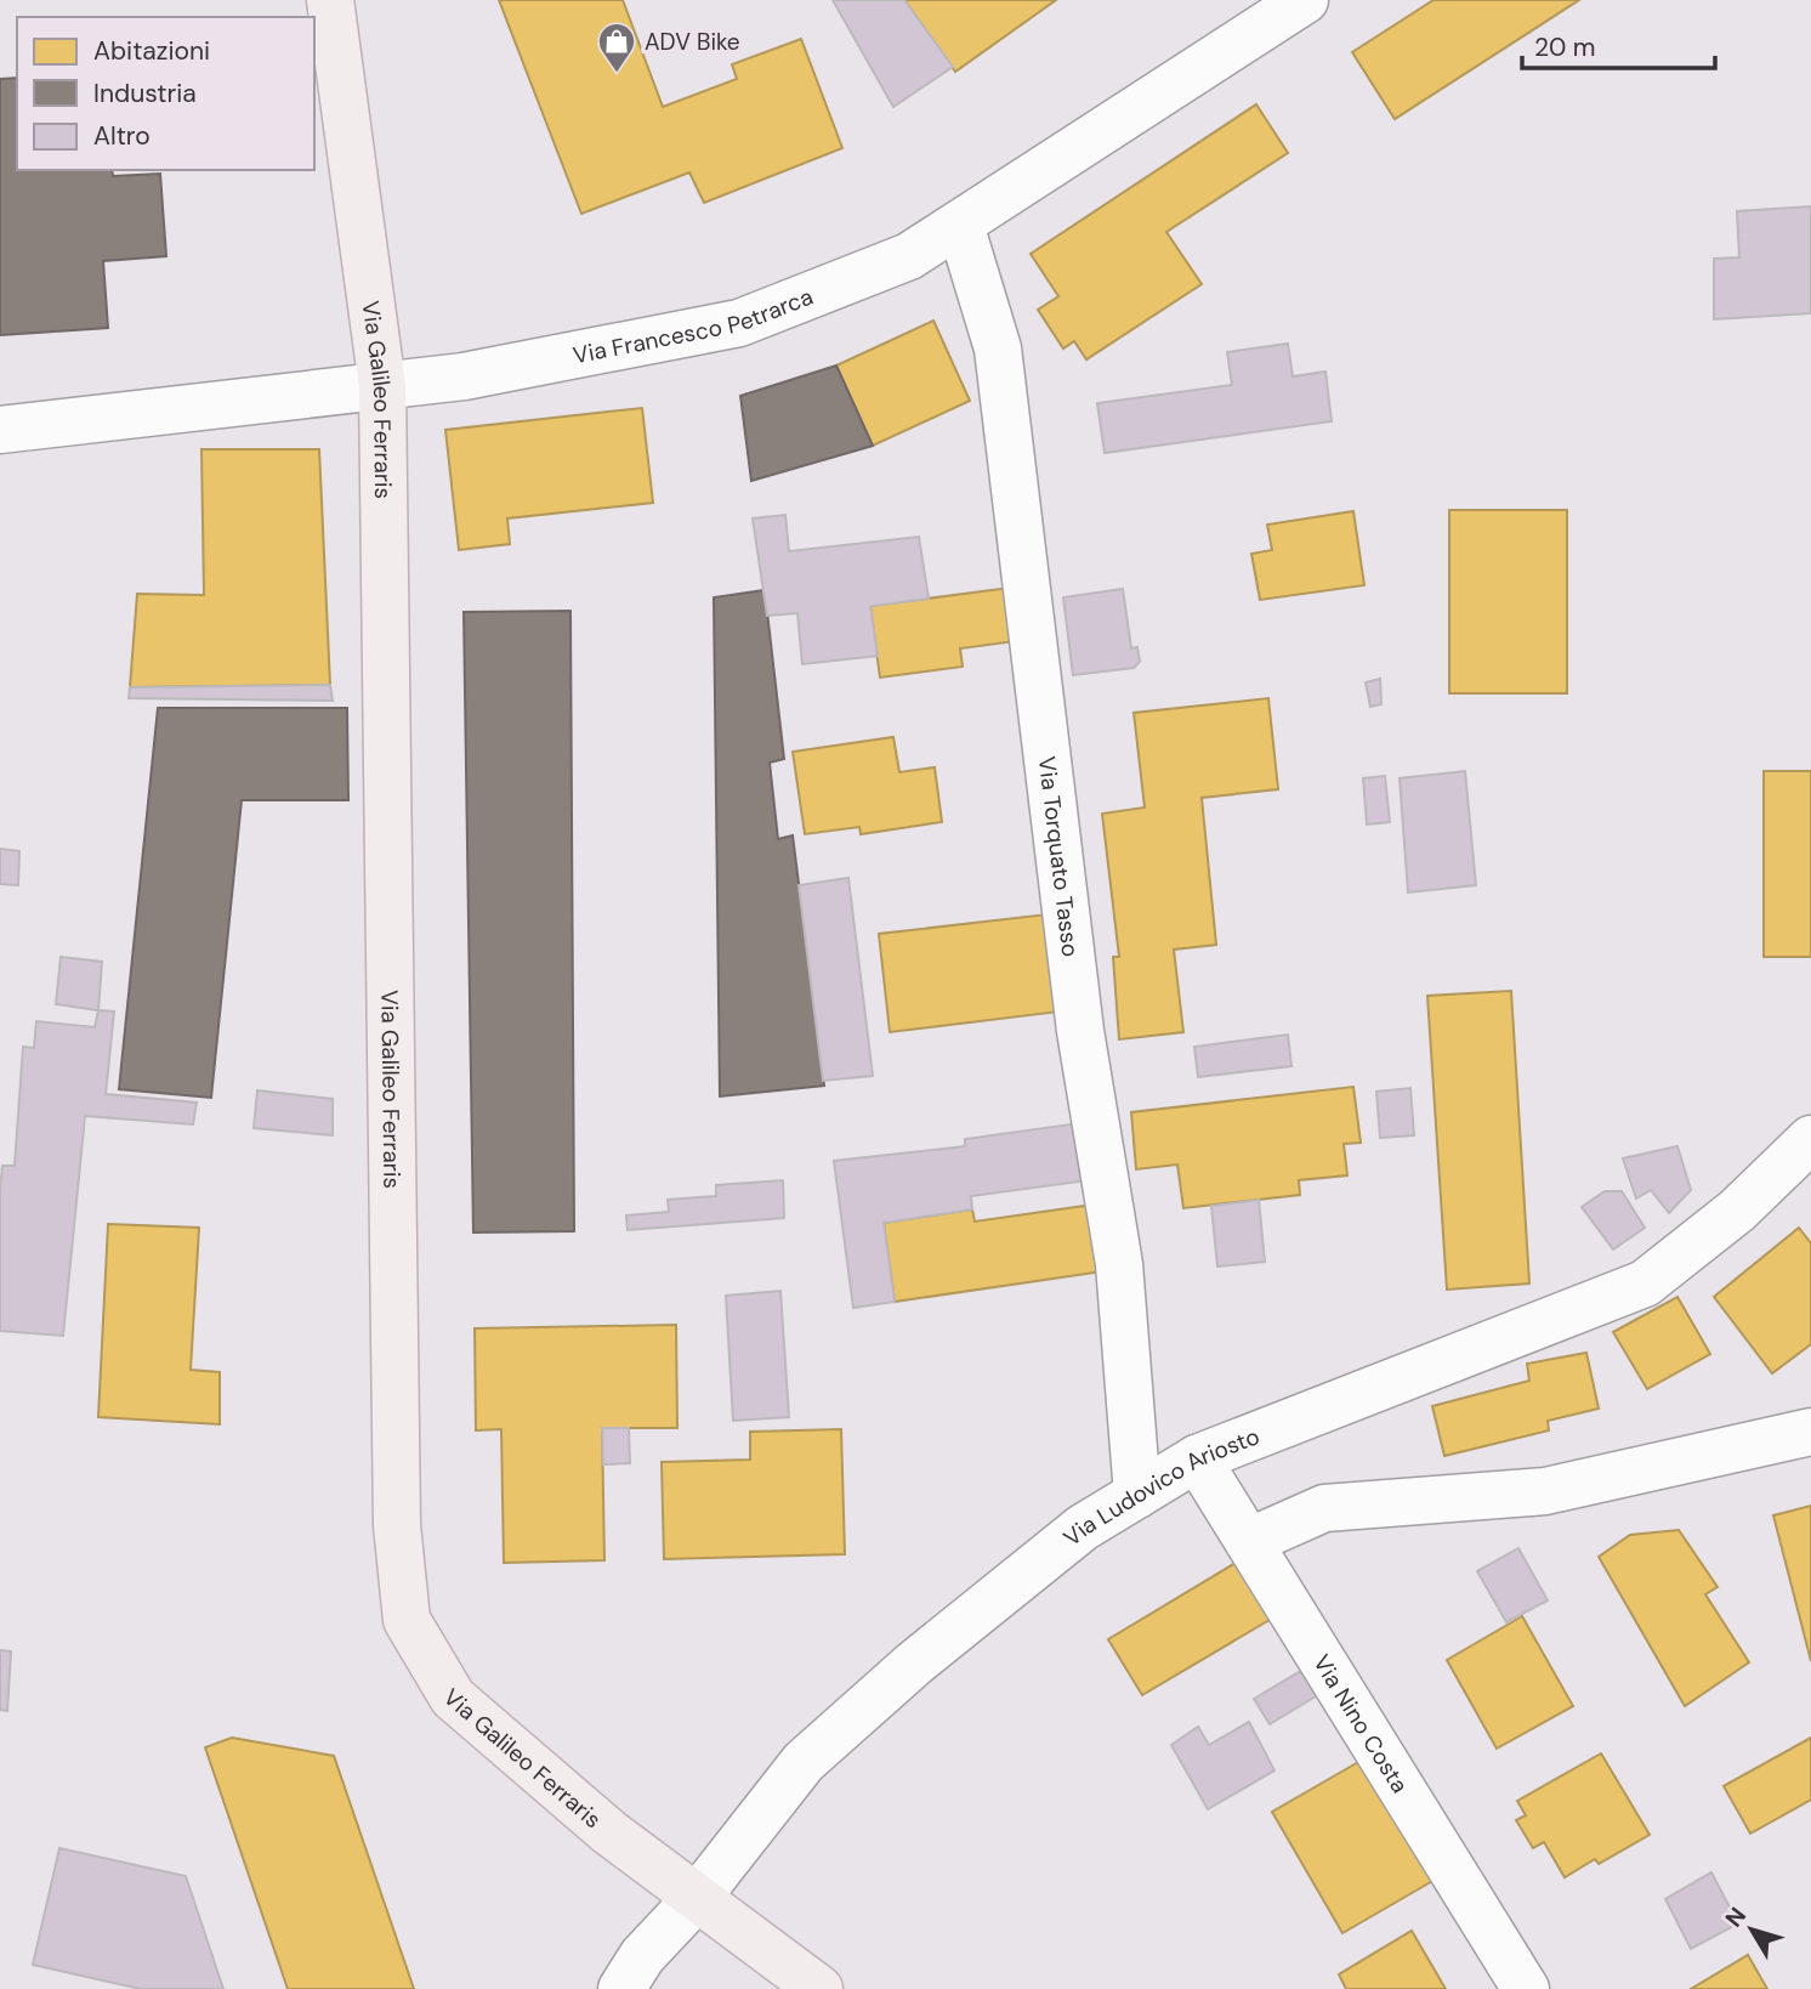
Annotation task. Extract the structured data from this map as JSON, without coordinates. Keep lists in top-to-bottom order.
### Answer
{
  "streets": {
    "main road": ["Via Galileo Ferraris"],
    "street": [
      "Via Francesco Petrarca",
      "Via Torquato Tasso",
      "Via Ludovico Ariosto",
      "Via Nino Costa"
    ]
  },
  "crossings": [
    ["Via Francesco Petrarca", "Via Galileo Ferraris"],
    ["Via Francesco Petrarca", "Via Torquato Tasso"],
    ["Via Galileo Ferraris", "Via Ludovico Ariosto"],
    ["Via Torquato Tasso", "Via Ludovico Ariosto"],
    ["Via Ludovico Ariosto", "Via Nino Costa"]
  ],
  "places": {
    "shop": ["ADV Bike"]
  },
  "legend": ["Abitazioni", "Industria", "Altro"],
  "scale_bar": "20 m",
  "north": "top left"
}
